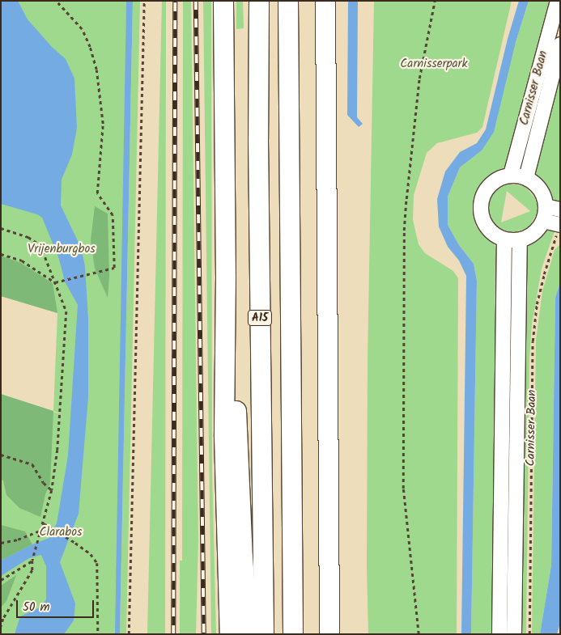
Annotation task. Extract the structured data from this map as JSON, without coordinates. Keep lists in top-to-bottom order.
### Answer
{
  "streets": {
    "highway": ["A15"],
    "main road": ["Carnisser Baan"]
  },
  "parks": ["Carnisserpark", "Vrijenburgbos", "Clarabos"],
  "scale_bar": "50 m"
}
